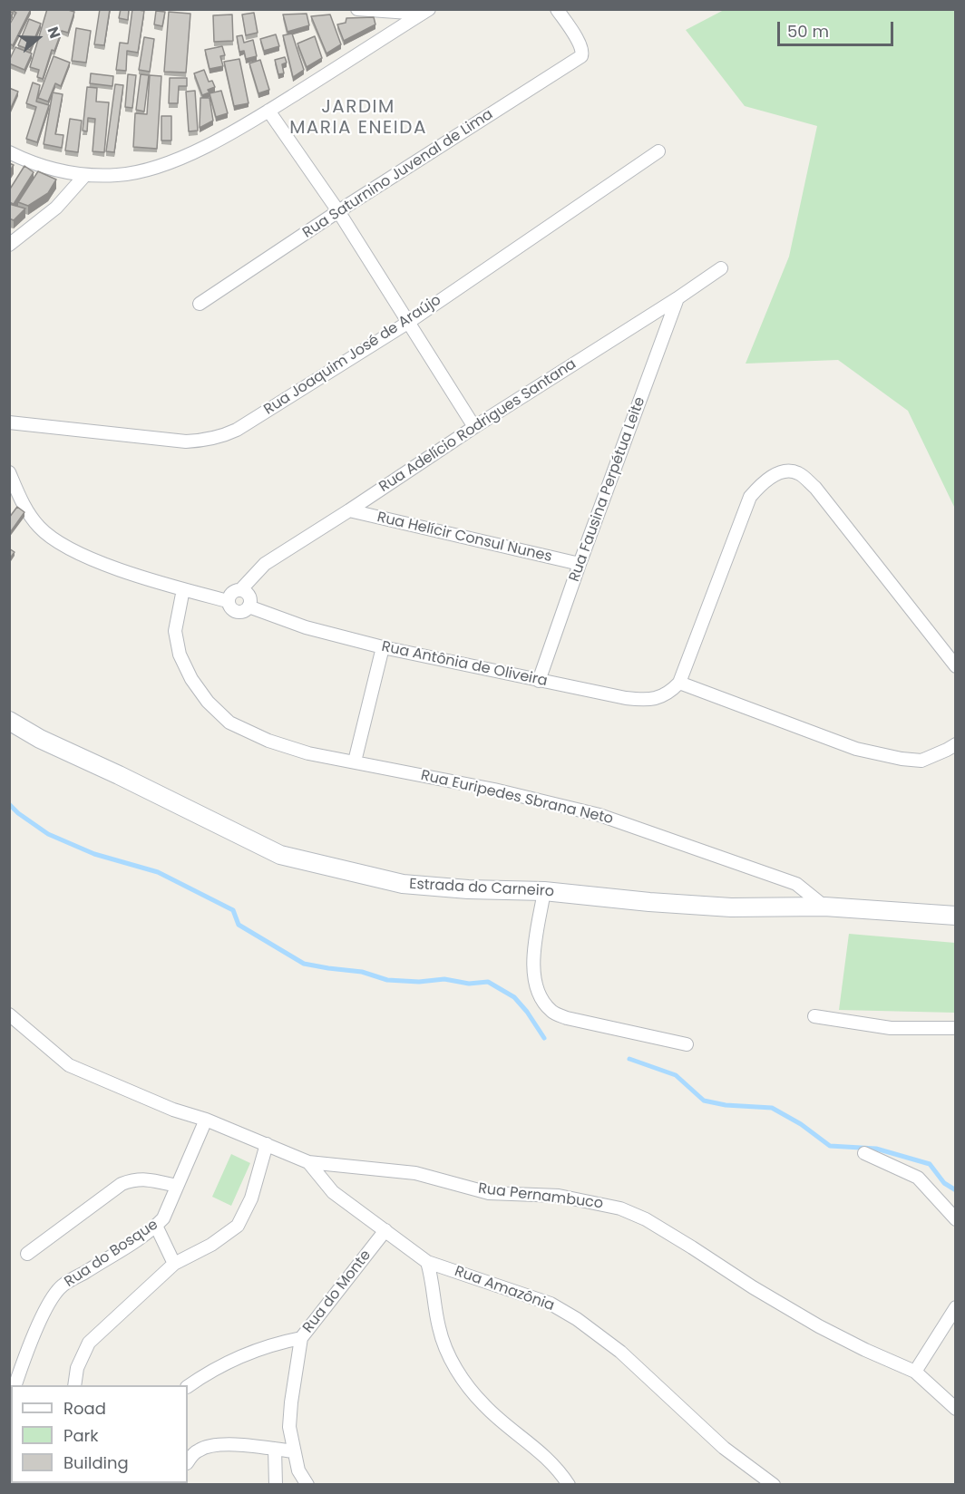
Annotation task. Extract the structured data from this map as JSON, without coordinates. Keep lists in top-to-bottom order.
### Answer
{
  "streets": {
    "street": [
      "Rua Saturnino Juvenal de Lima",
      "Rua Joaquim José de Araújo",
      "Rua Adelício Rodrigues Santana",
      "Rua Fausina Perpétua Leite",
      "Rua Helícir Consul Nunes",
      "Rua Antônia de Oliveira",
      "Rua Euripedes Sbrana Neto",
      "Estrada do Carneiro",
      "Rua Pernambuco",
      "Rua do Bosque",
      "Rua Amazônia",
      "Rua do Monte"
    ]
  },
  "crossings": [
    ["Rua Adelício Rodrigues Santana", "Rua Fausina Perpétua Leite"],
    ["Rua Adelício Rodrigues Santana", "Rua Helícir Consul Nunes"],
    ["Rua Adelício Rodrigues Santana", "Rua Antônia de Oliveira"],
    ["Rua Fausina Perpétua Leite", "Rua Helícir Consul Nunes"],
    ["Rua Fausina Perpétua Leite", "Rua Antônia de Oliveira"],
    ["Rua Euripedes Sbrana Neto", "Estrada do Carneiro"],
    ["Rua Pernambuco", "Rua do Bosque"],
    ["Rua Pernambuco", "Rua Amazônia"],
    ["Rua Amazônia", "Rua do Monte"]
  ],
  "districts": ["JARDIM MARIA ENEIDA"],
  "legend": ["Road", "Park", "Building"],
  "scale_bar": "50 m",
  "north": "right"
}
